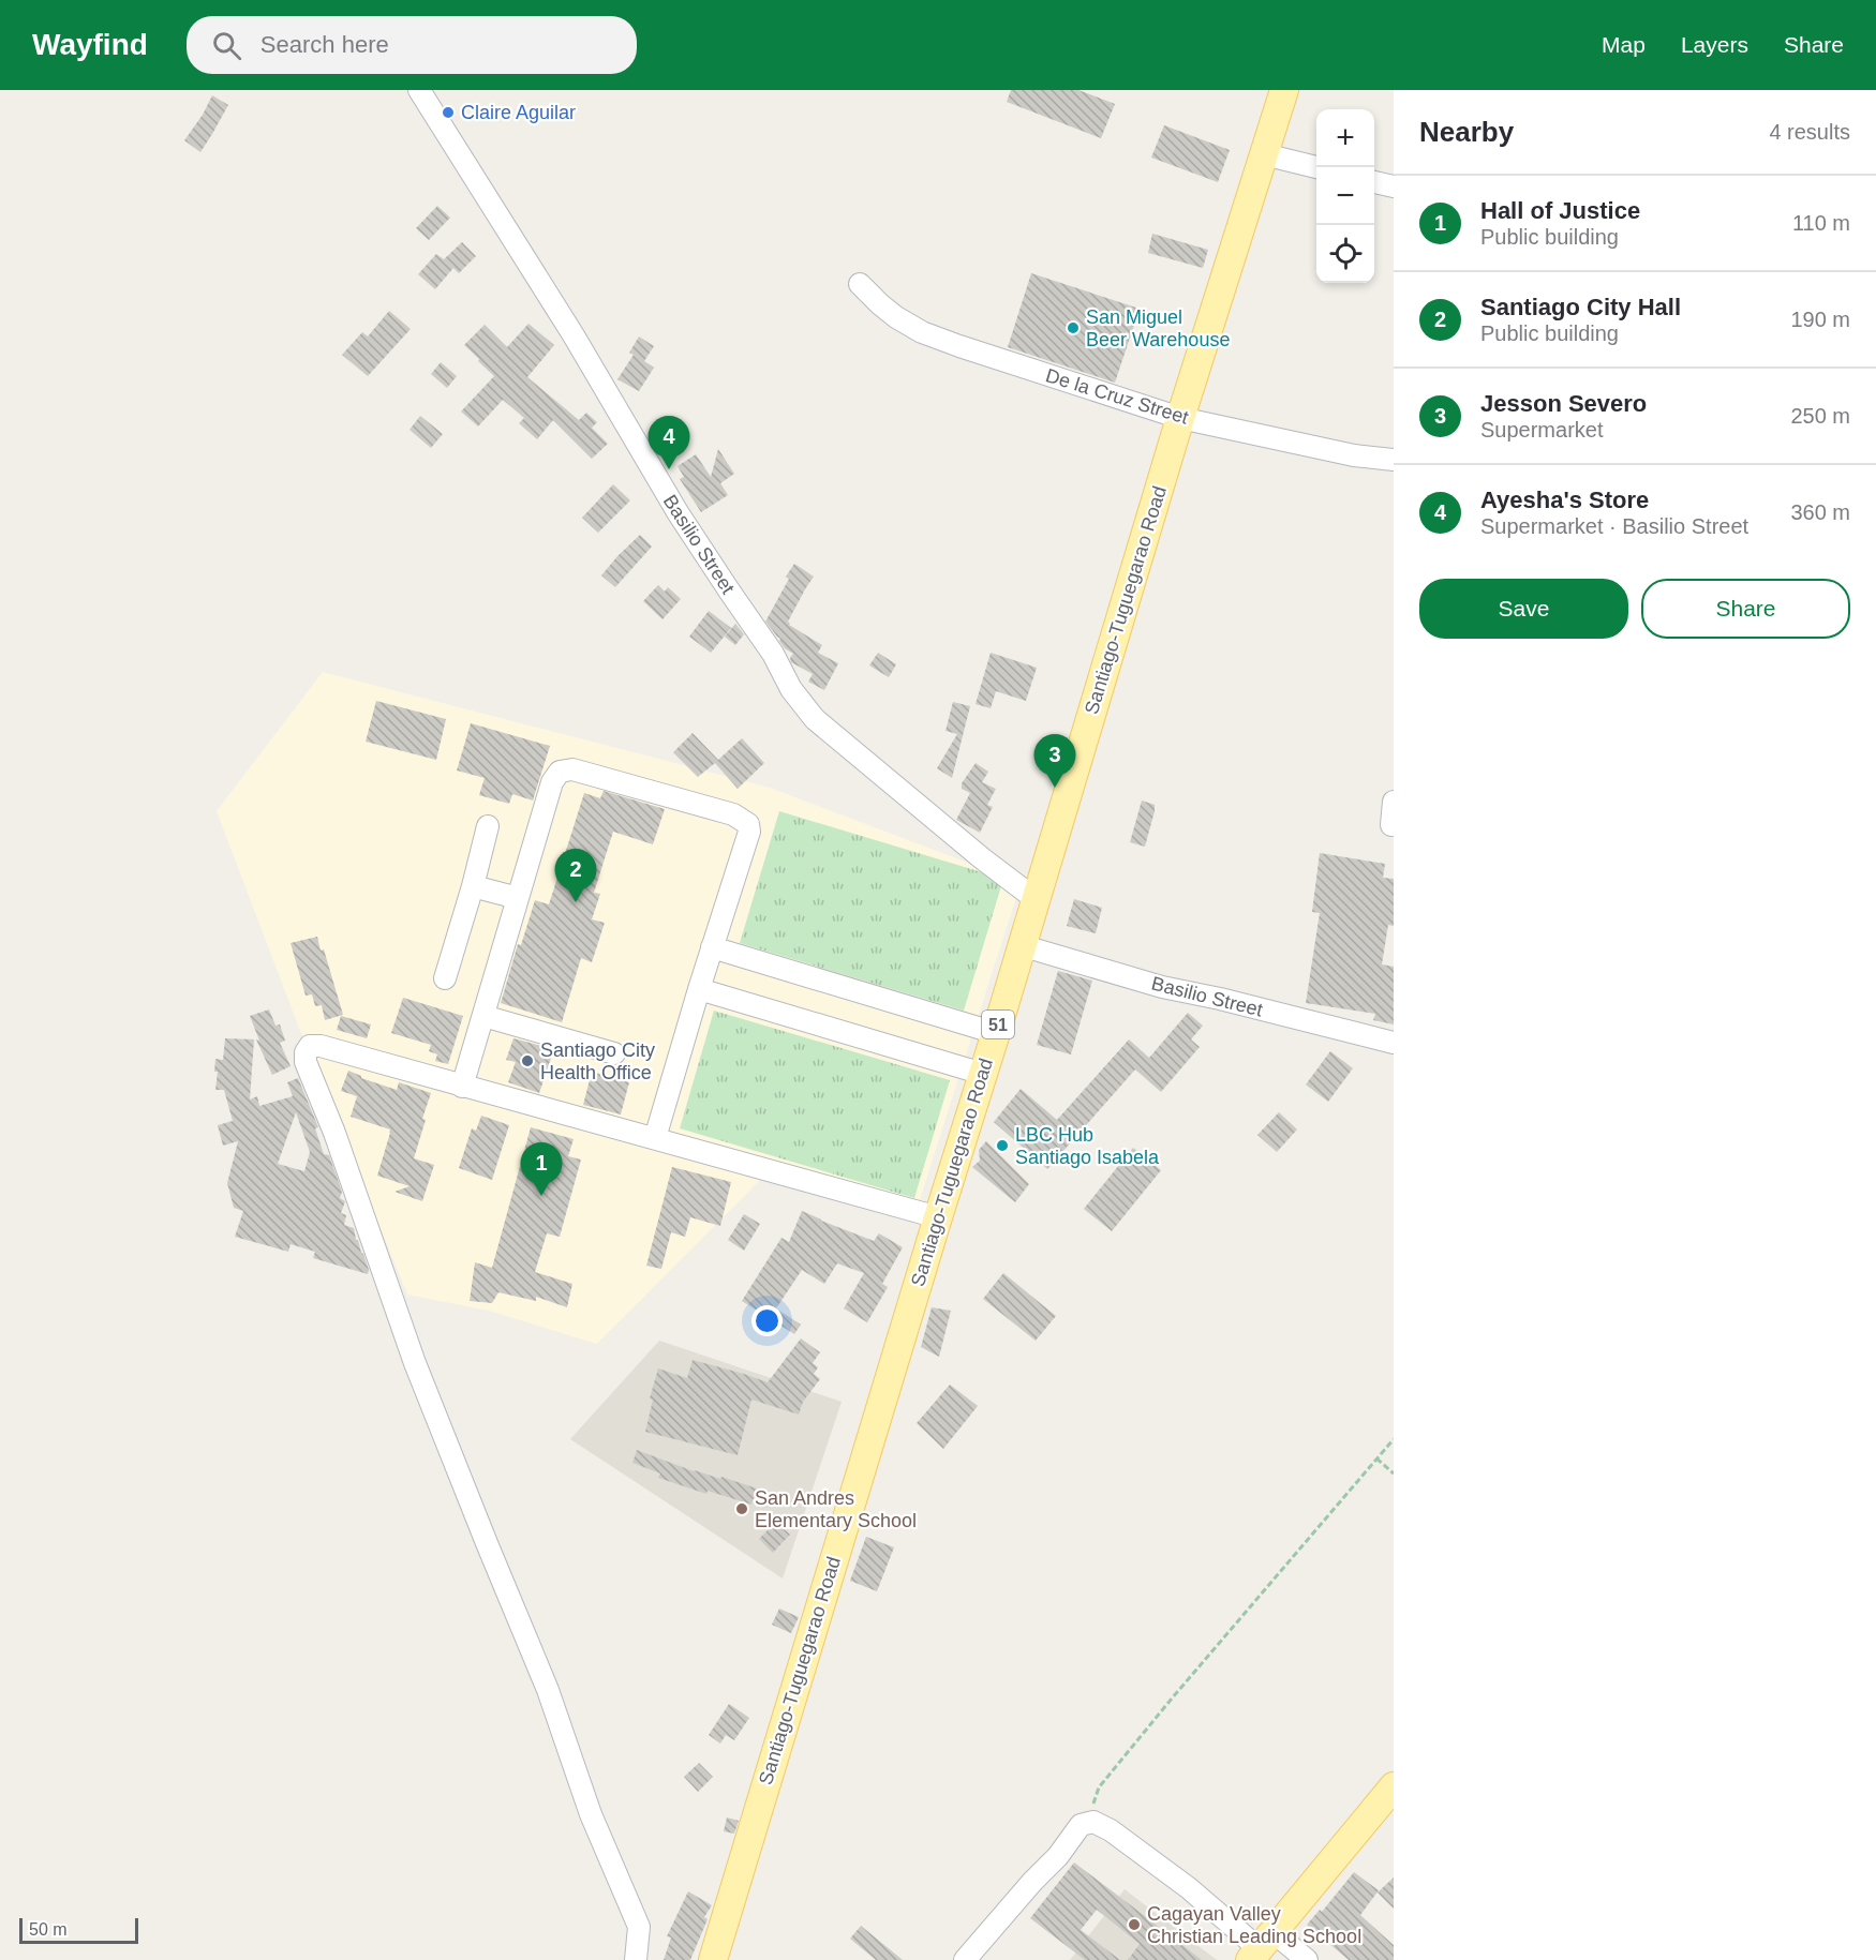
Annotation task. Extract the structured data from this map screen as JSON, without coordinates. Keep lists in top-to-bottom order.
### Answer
{
  "streets": {
    "main road": ["Santiago-Tuguegarao Road", "51"],
    "street": ["De la Cruz Street", "Basilio Street"]
  },
  "crossings": [
    ["De la Cruz Street", "Santiago-Tuguegarao Road"],
    ["Basilio Street", "Santiago-Tuguegarao Road"]
  ],
  "places": [
    "Claire Aguilar",
    "San Miguel Beer Warehouse",
    "Santiago City Health Office",
    "LBC Hub Santiago Isabela",
    "San Andres Elementary School",
    "Cagayan Valley Christian Leading School"
  ],
  "scale_bar": "50 m",
  "page": {
    "header": "Wayfind",
    "search": "Search here",
    "nav": ["Map", "Layers", "Share"],
    "heading": ["Nearby", "4 results"],
    "map_buttons": ["+", "−"],
    "list": [
      {
        "mark": "1",
        "name": "Hall of Justice",
        "note": "Public building",
        "value": "110 m"
      },
      {
        "mark": "2",
        "name": "Santiago City Hall",
        "note": "Public building",
        "value": "190 m"
      },
      {
        "mark": "3",
        "name": "Jesson Severo",
        "note": "Supermarket",
        "value": "250 m"
      },
      {
        "mark": "4",
        "name": "Ayesha's Store",
        "note": "Supermarket · Basilio Street",
        "value": "360 m"
      }
    ],
    "pins": [
      "4",
      "3",
      "2",
      "1"
    ],
    "buttons": ["Save", "Share"],
    "scale": "50 m"
  }
}
